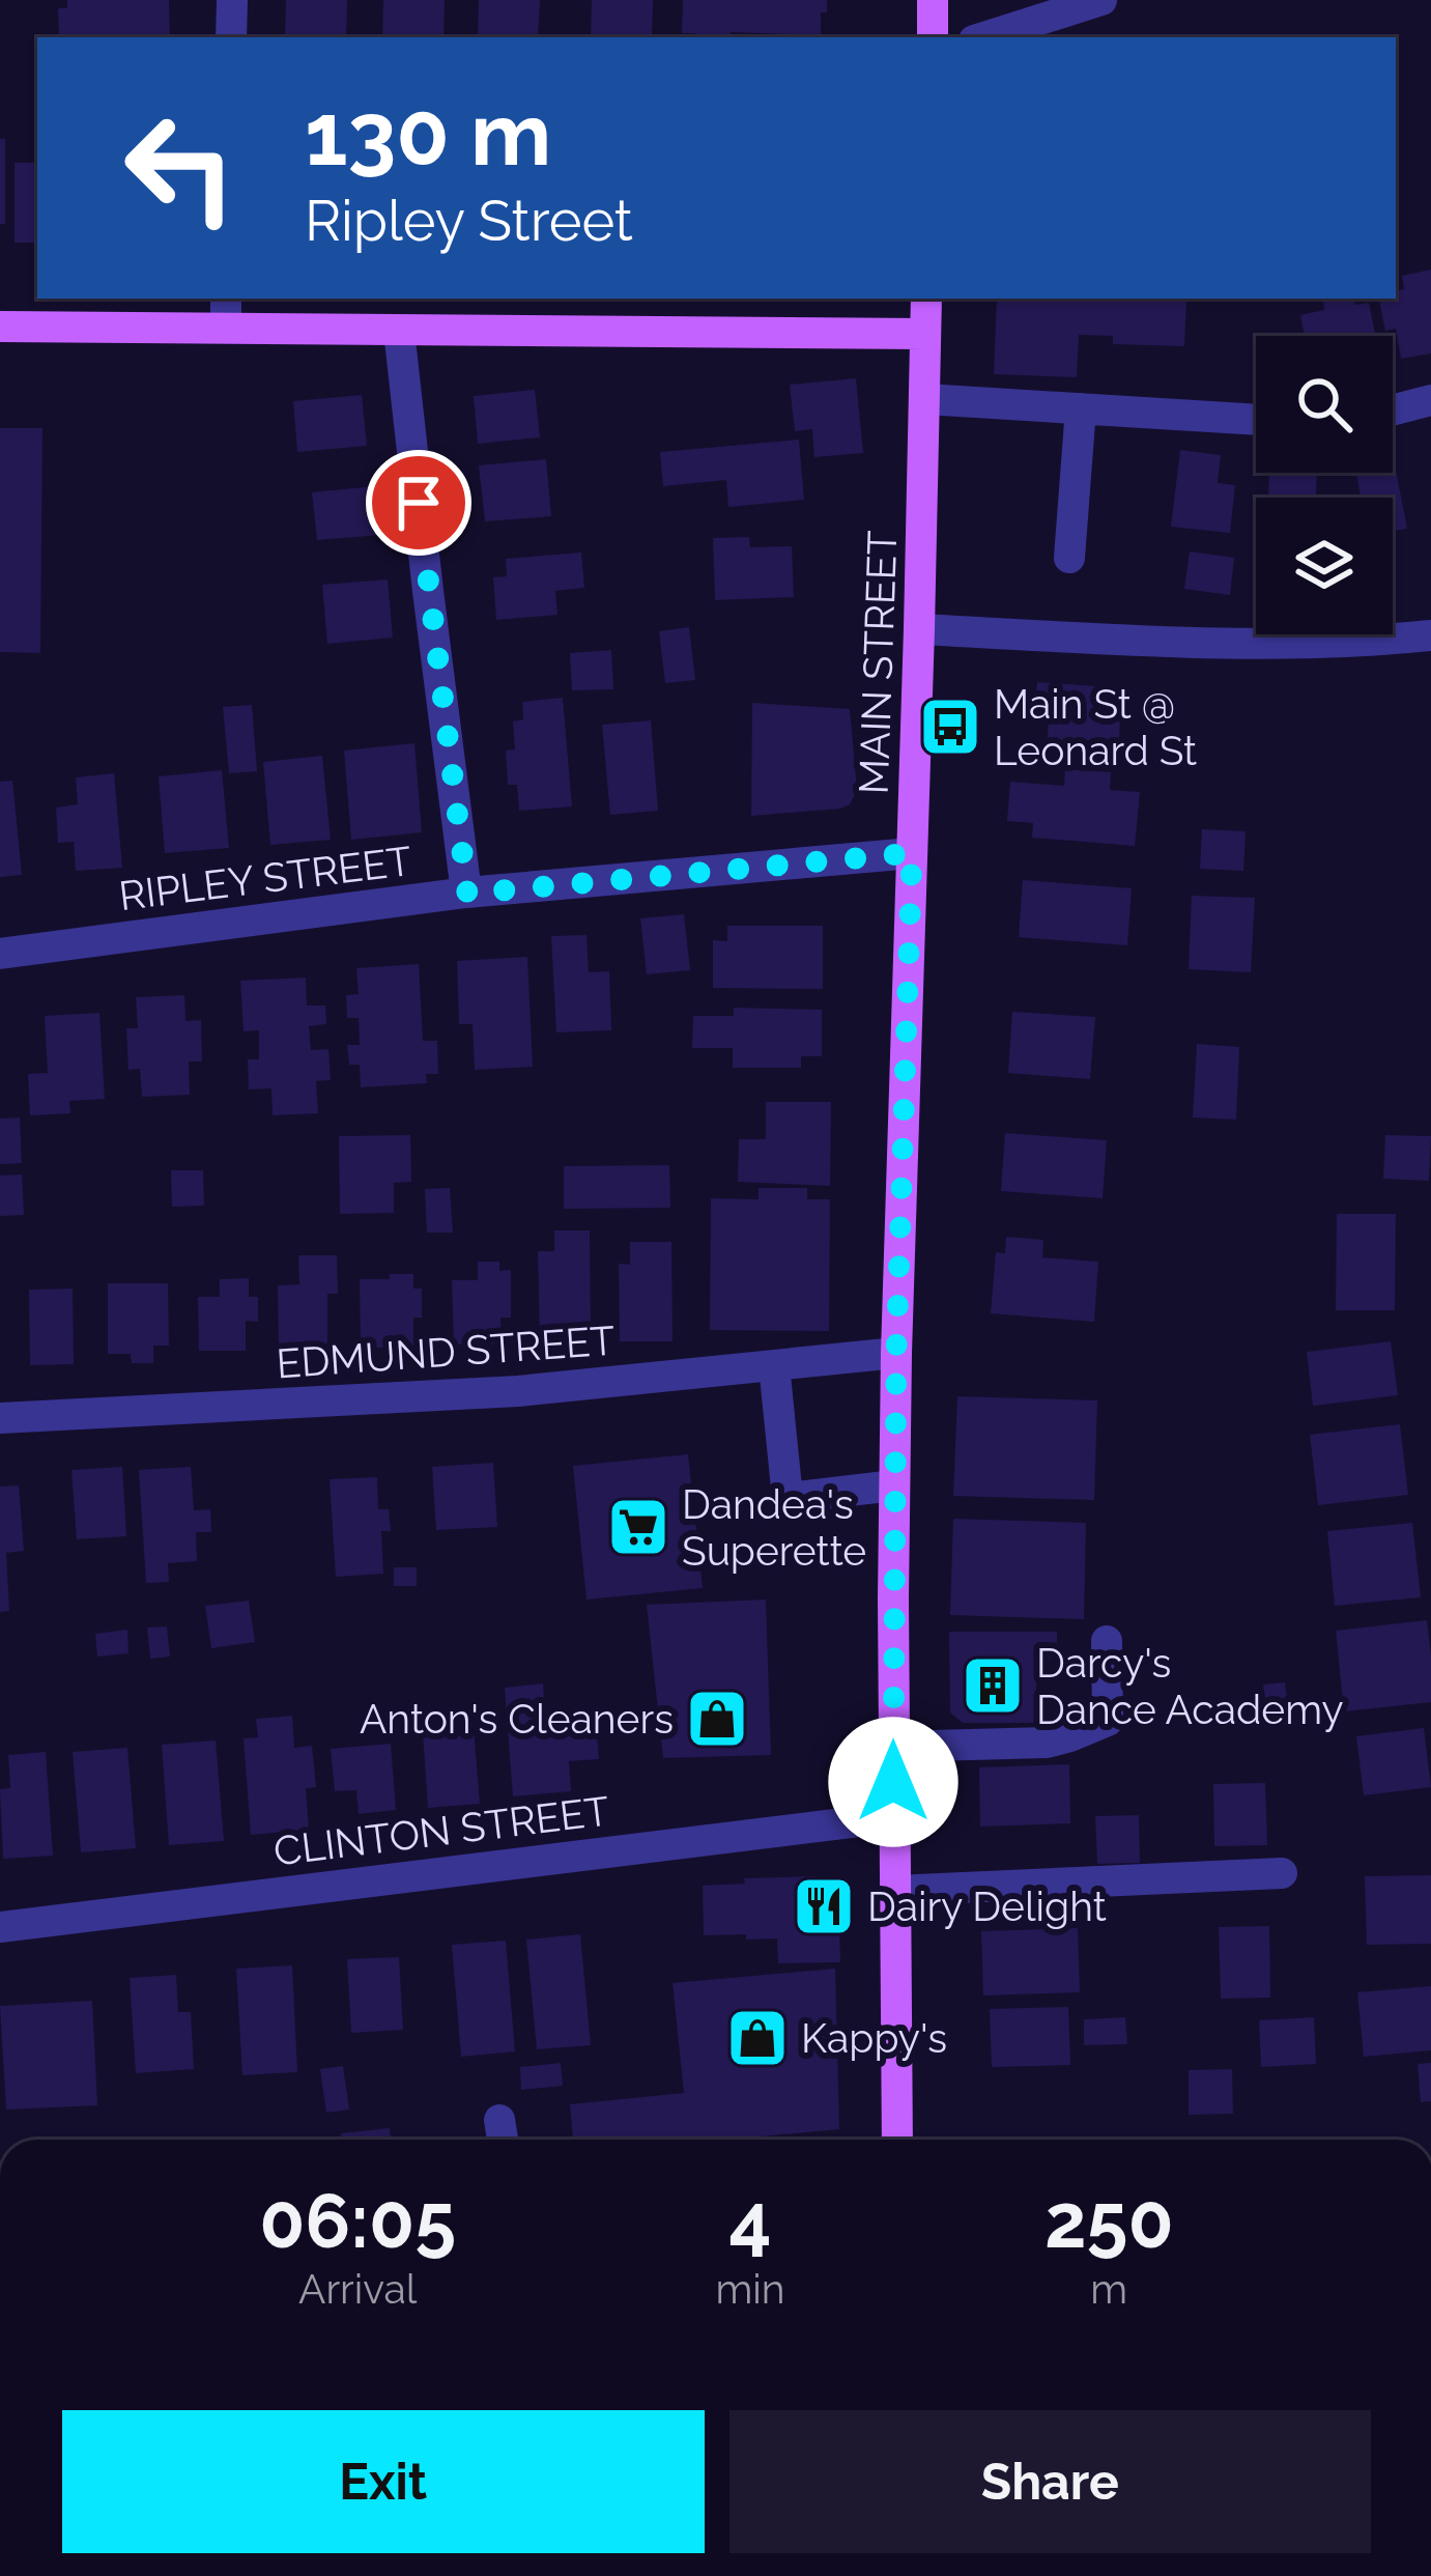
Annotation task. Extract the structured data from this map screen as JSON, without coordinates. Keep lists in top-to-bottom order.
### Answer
{
  "streets": {
    "main road": ["MAIN STREET"],
    "street": ["RIPLEY STREET", "EDMUND STREET", "CLINTON STREET"]
  },
  "crossings": [
    ["MAIN STREET", "RIPLEY STREET"],
    ["MAIN STREET", "EDMUND STREET"],
    ["MAIN STREET", "CLINTON STREET"]
  ],
  "places": {
    "bus stop": ["Main St @ Leonard St"],
    "supermarket": ["Dandea's Superette"],
    "building": ["Darcy's Dance Academy"],
    "shop": ["Anton's Cleaners", "Kappy's"],
    "restaurant": ["Dairy Delight"]
  },
  "page": {
    "turn": ["130 m", "Ripley Street"],
    "eta": [
      "06:05",
      "Arrival",
      "4",
      "min",
      "250",
      "m"
    ],
    "buttons": ["Exit", "Share"]
  }
}
